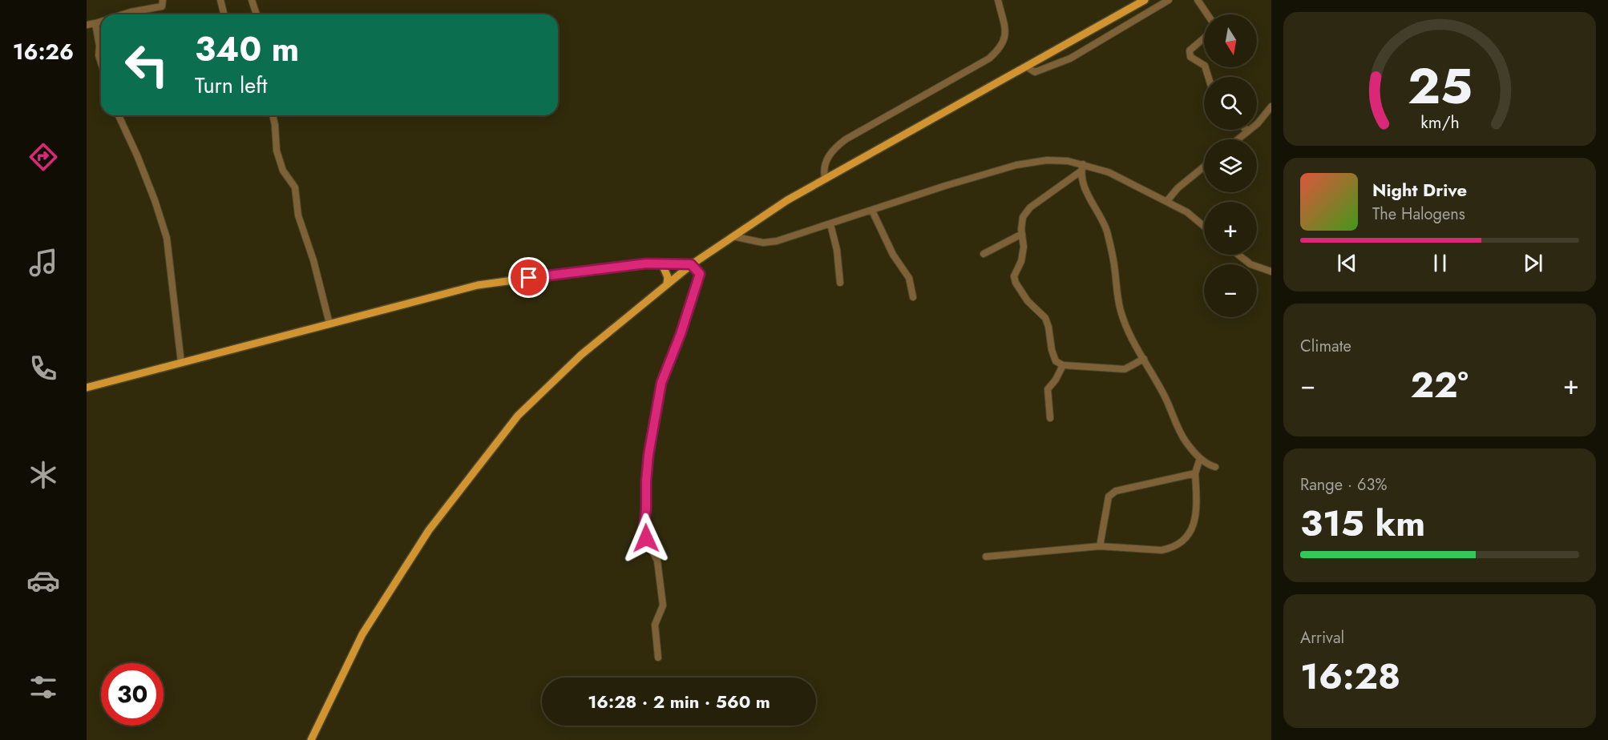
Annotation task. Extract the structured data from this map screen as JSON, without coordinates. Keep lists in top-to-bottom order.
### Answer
{
  "north": "bottom",
  "page": {
    "tabs": "16:26",
    "map_buttons": ["+", "−"],
    "turn": ["340 m", "Turn left"],
    "song": ["Night Drive", "The Halogens"],
    "tile": [
      "Climate",
      ["Range · 63%", "315 km"],
      ["Arrival", "16:28"]
    ],
    "heat": ["−", "22°", "+"],
    "limit": "30",
    "trip": "16:28 · 2 min · 560 m",
    "gauge": ["25", "km/h"]
  }
}
